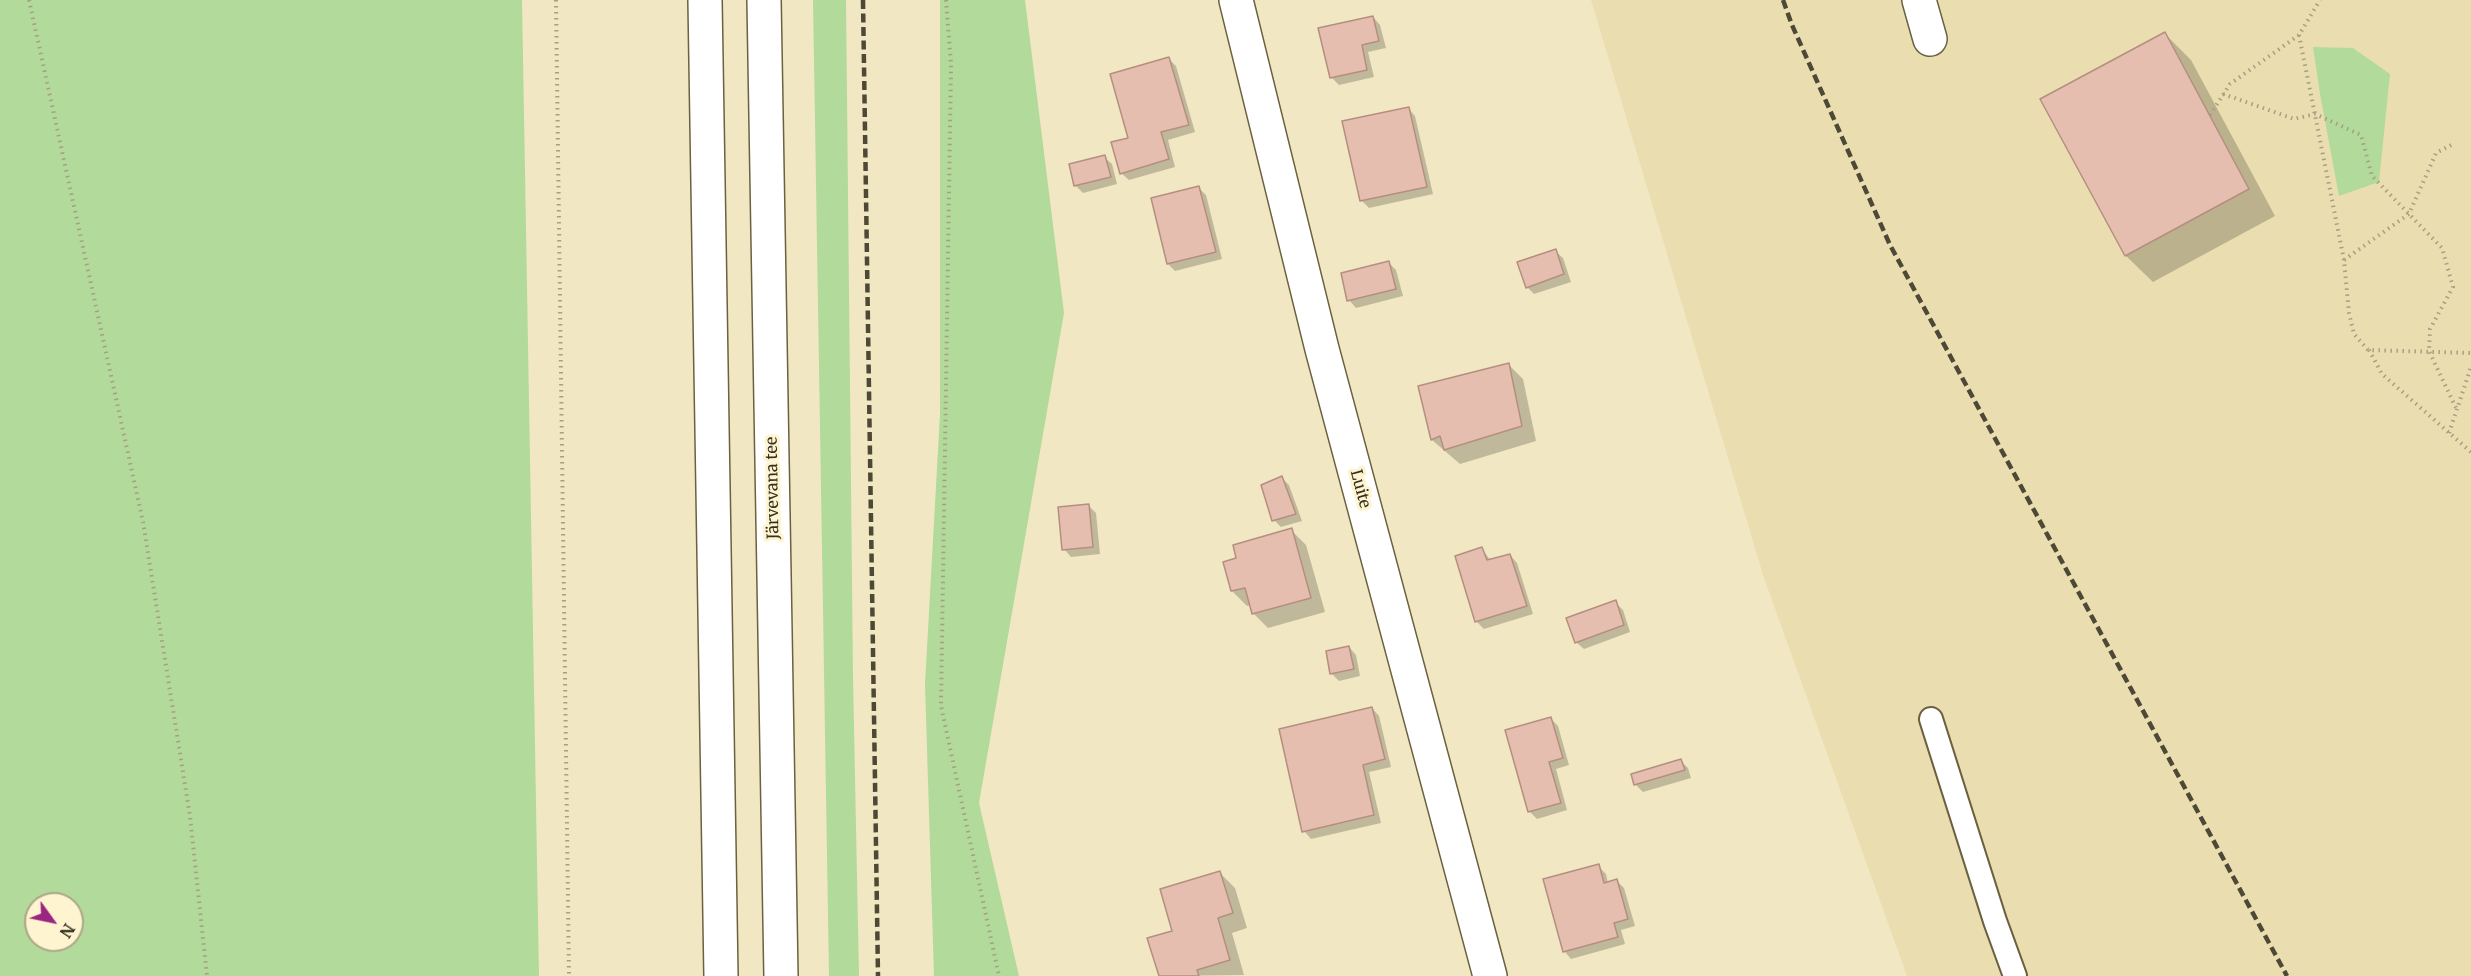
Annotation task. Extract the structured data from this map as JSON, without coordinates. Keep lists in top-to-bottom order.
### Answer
{
  "streets": {
    "main road": ["Järvevana tee", "Luite"]
  },
  "north": "bottom right"
}
